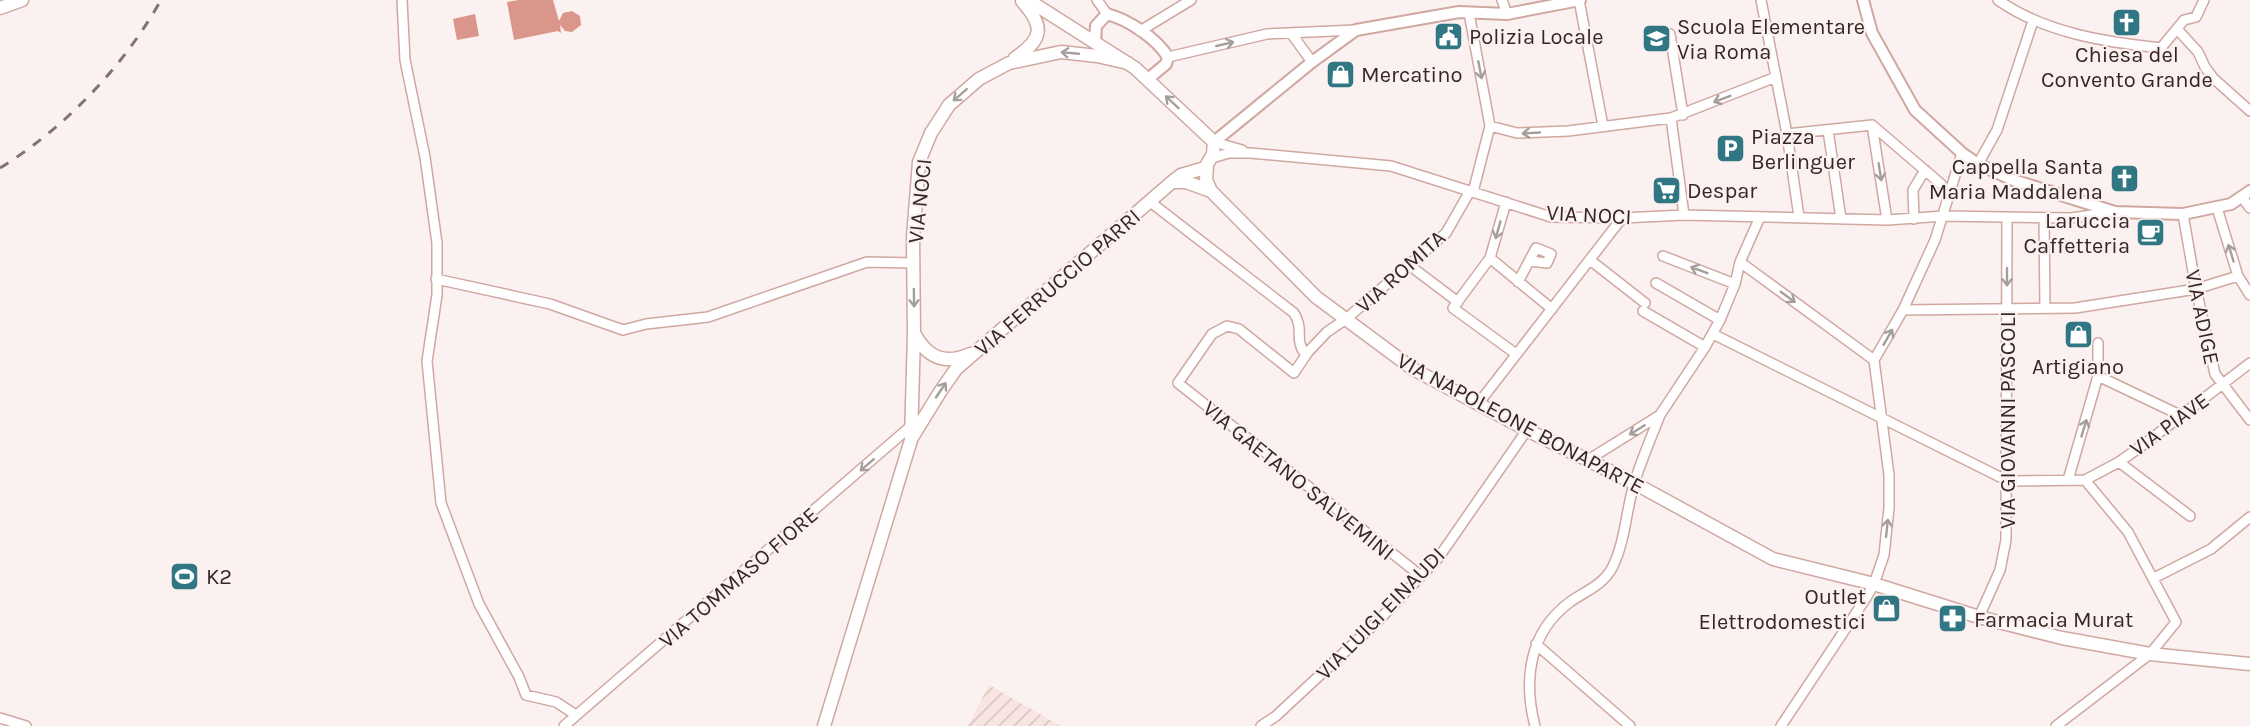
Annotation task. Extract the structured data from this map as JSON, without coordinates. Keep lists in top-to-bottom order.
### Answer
{
  "streets": {
    "main road": ["VIA NOCI", "VIA FERRUCCIO PARRI", "VIA NAPOLEONE BONAPARTE"],
    "street": [
      "VIA ROMITA",
      "VIA ADIGE",
      "VIA GIOVANNI PASCOLI",
      "VIA PIAVE",
      "VIA GAETANO SALVEMINI",
      "VIA TOMMASO FIORE",
      "VIA LUIGI EINAUDI"
    ]
  },
  "crossings": [
    ["VIA NOCI", "VIA ROMITA"],
    ["VIA NOCI", "VIA FERRUCCIO PARRI"],
    ["VIA NOCI", "VIA GIOVANNI PASCOLI"],
    ["VIA NOCI", "VIA TOMMASO FIORE"],
    ["VIA ROMITA", "VIA NAPOLEONE BONAPARTE"],
    ["VIA ROMITA", "VIA GAETANO SALVEMINI"],
    ["VIA FERRUCCIO PARRI", "VIA NAPOLEONE BONAPARTE"],
    ["VIA ADIGE", "VIA PIAVE"],
    ["VIA GIOVANNI PASCOLI", "VIA NAPOLEONE BONAPARTE"],
    ["VIA NAPOLEONE BONAPARTE", "VIA LUIGI EINAUDI"],
    ["VIA GAETANO SALVEMINI", "VIA LUIGI EINAUDI"]
  ],
  "one_way": ["VIA TOMMASO FIORE"],
  "places": {
    "church": ["Chiesa del Convento Grande", "Cappella Santa Maria Maddalena"],
    "public building": ["Polizia Locale"],
    "school or university": ["Scuola Elementare Via Roma"],
    "shop": ["Mercatino", "Artigiano", "Outlet Elettrodomestici"],
    "parking": ["Piazza Berlinguer"],
    "supermarket": ["Despar"],
    "cafe": ["Laruccia Caffetteria"],
    "sports": ["K2"],
    "pharmacy": ["Farmacia Murat"]
  }
}
